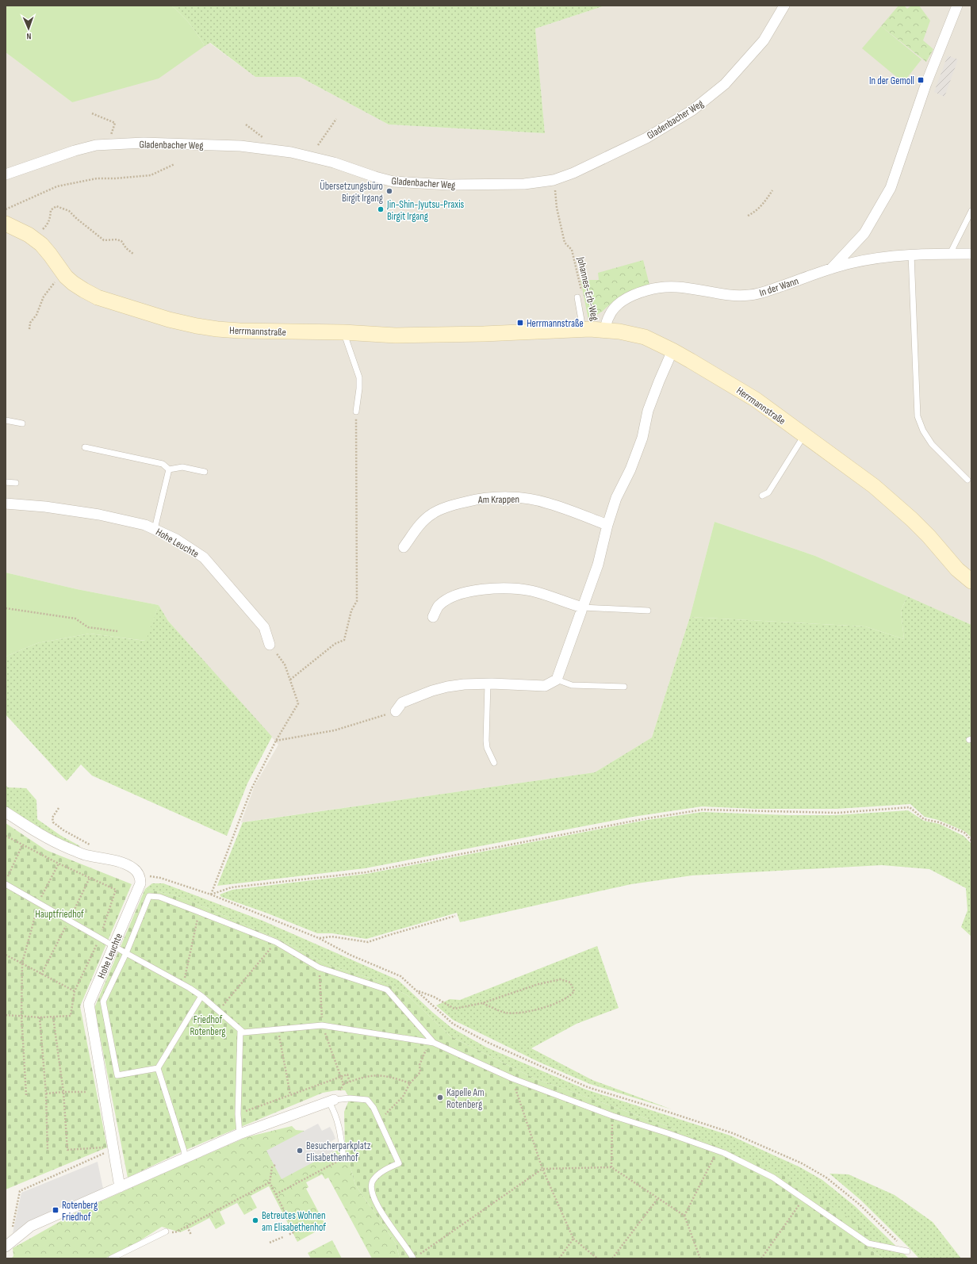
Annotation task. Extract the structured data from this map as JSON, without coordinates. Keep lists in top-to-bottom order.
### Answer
{
  "streets": {
    "street": [
      "Gladenbacher Weg",
      "In der Wann",
      "Herrmannstraße",
      "Am Krappen",
      "Hohe Leuchte"
    ],
    "path": ["Johannes-Erb-Weg"]
  },
  "crossings": [
    ["In der Wann", "Herrmannstraße"]
  ],
  "parks": ["Hauptfriedhof", "Friedhof Rotenberg"],
  "places": {
    "transit": ["In der Gemoll", "Herrmannstraße", "Rotenberg Friedhof"],
    "other": [
      "Übersetzungsbüro Birgit Irgang",
      "Jin-Shin-Jyutsu-Praxis Birgit Irgang",
      "Kapelle Am Rotenberg",
      "Besucherparkplatz Elisabethenhof",
      "Betreutes Wohnen am Elisabethenhof"
    ]
  },
  "north": "bottom"
}
